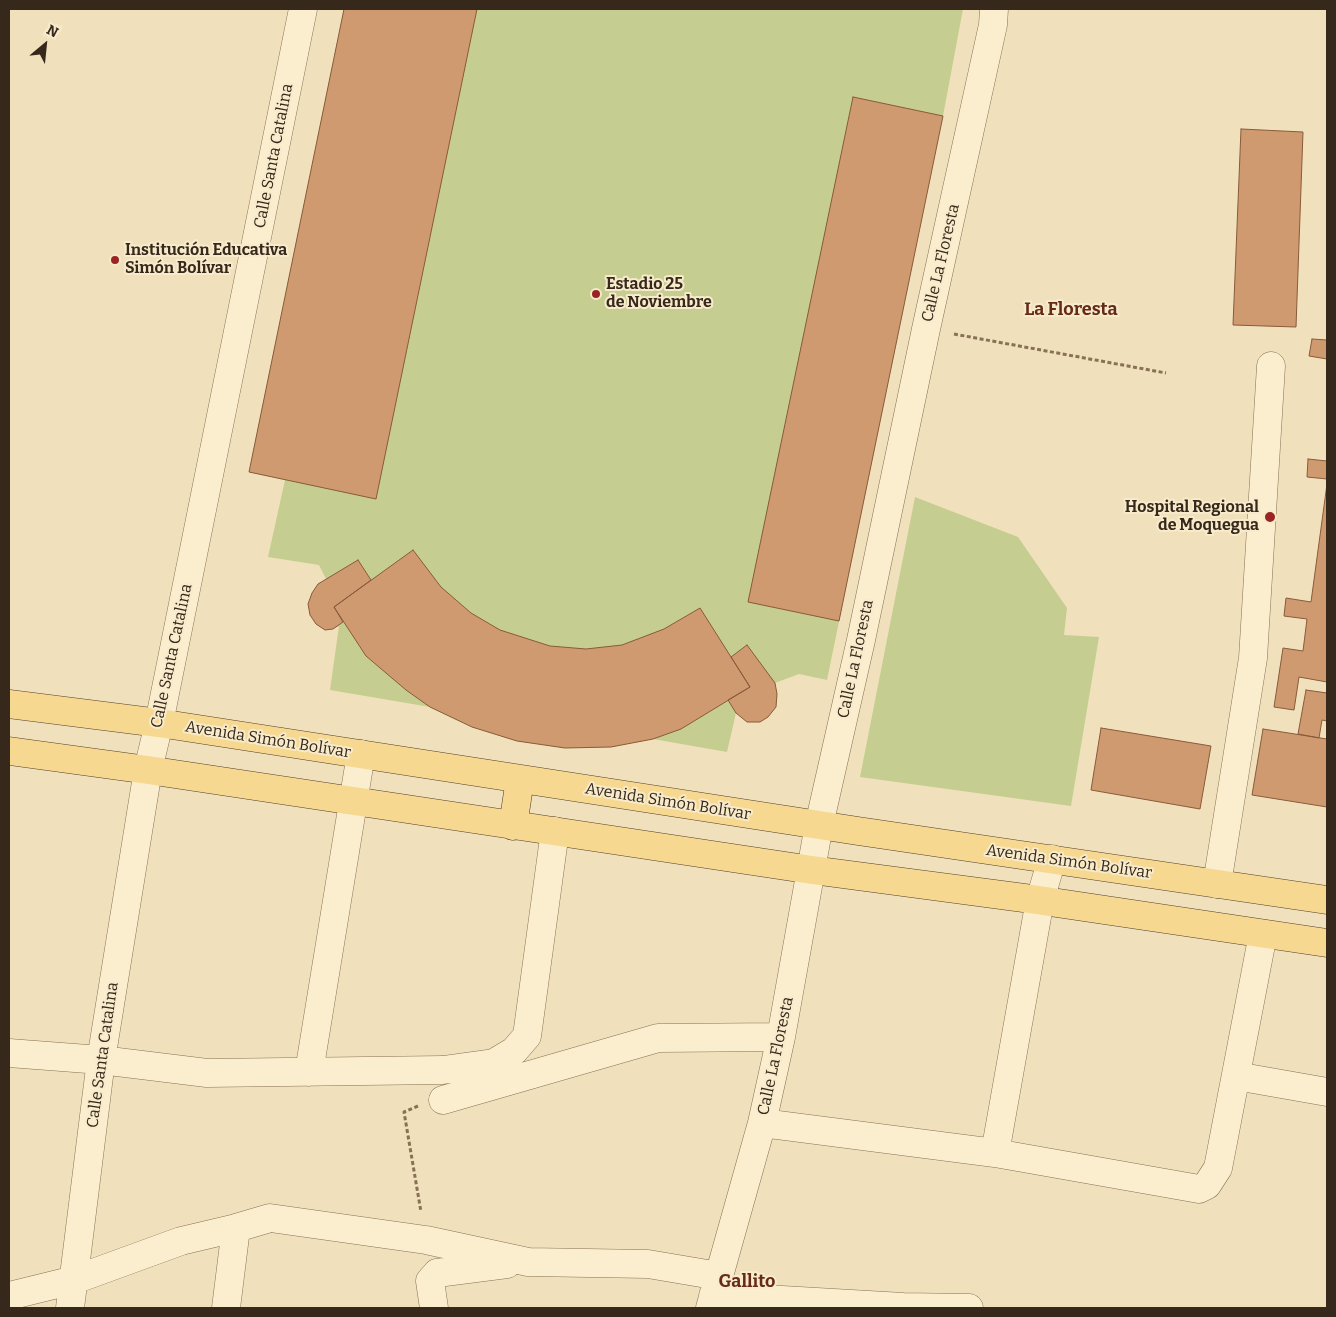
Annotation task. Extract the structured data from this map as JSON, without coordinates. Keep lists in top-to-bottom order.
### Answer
{
  "streets": {
    "main road": ["Avenida Simón Bolívar"],
    "street": ["Calle Santa Catalina", "Calle La Floresta"]
  },
  "crossings": [
    ["Calle Santa Catalina", "Avenida Simón Bolívar"],
    ["Calle La Floresta", "Avenida Simón Bolívar"]
  ],
  "districts": ["La Floresta", "Gallito"],
  "places": ["Institución Educativa Simón Bolívar", "Estadio 25 de Noviembre", "Hospital Regional de Moquegua"],
  "north": "top right"
}
